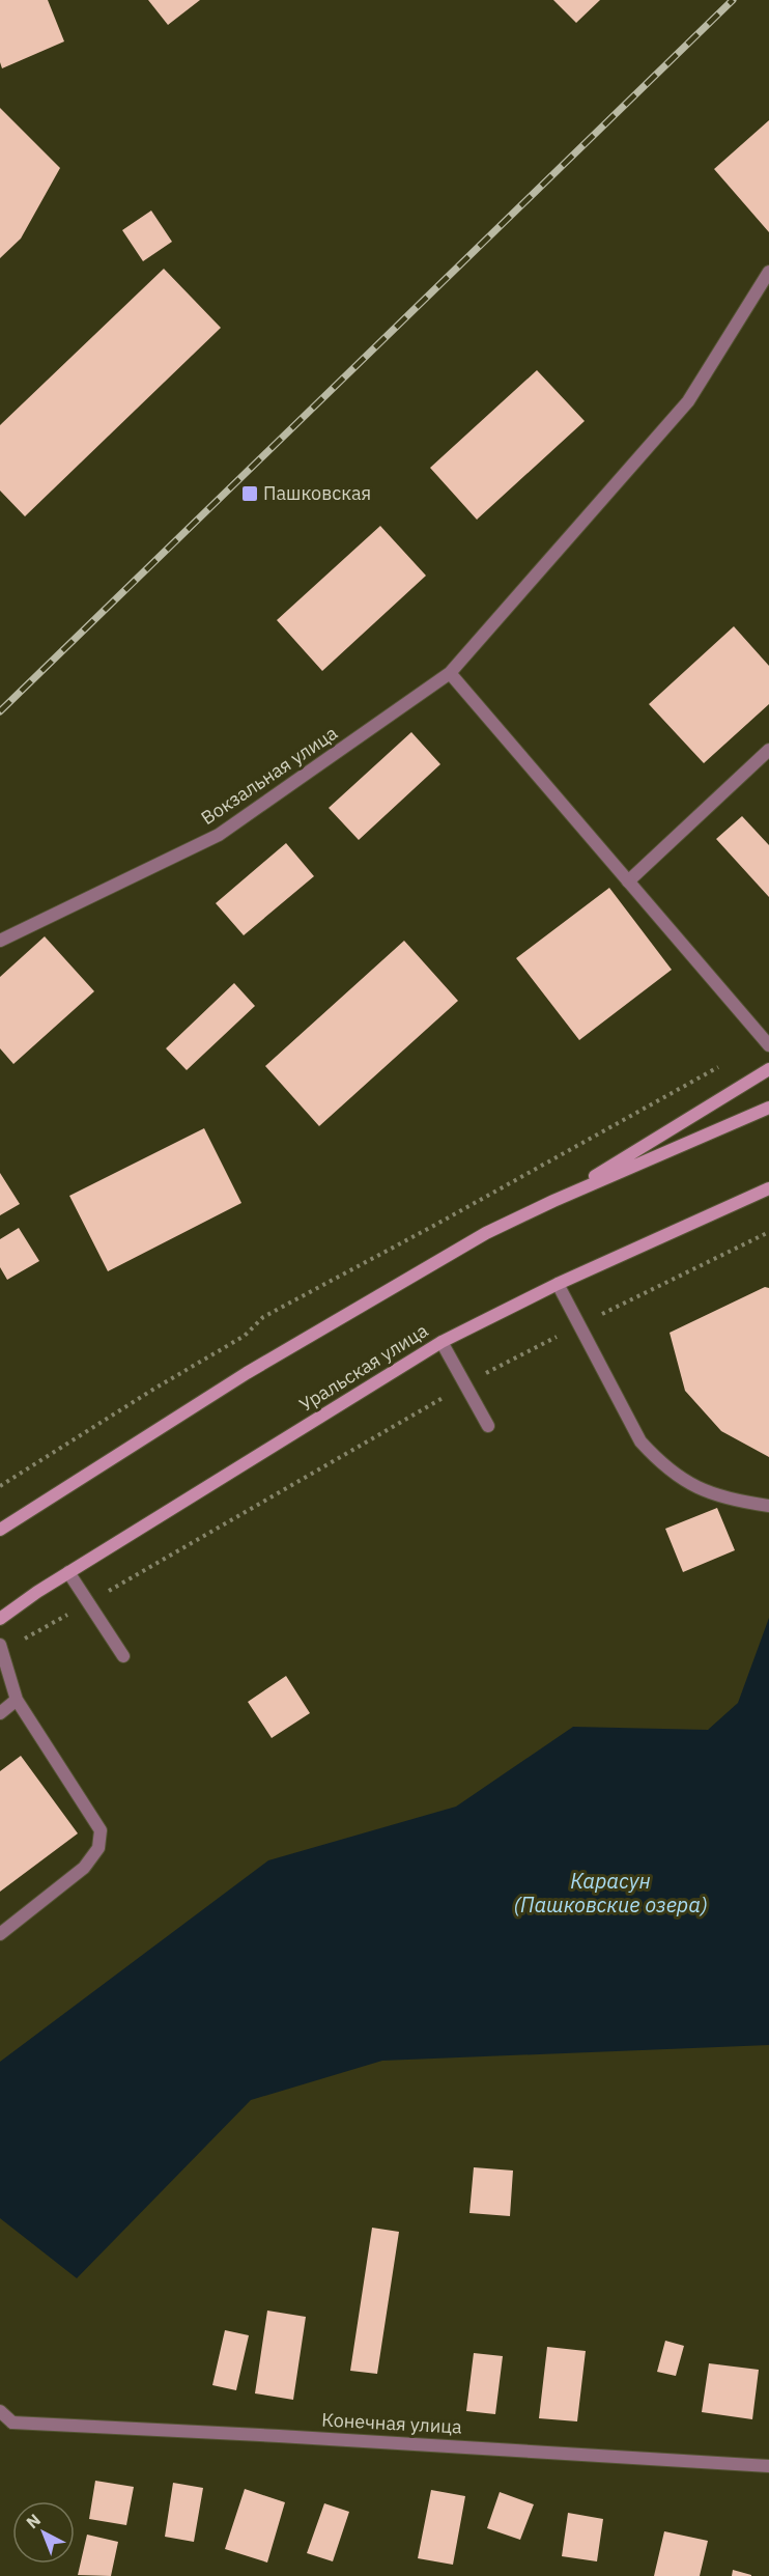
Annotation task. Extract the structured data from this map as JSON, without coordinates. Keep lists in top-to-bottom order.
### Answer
{
  "streets": {
    "main road": ["Уральская улица"],
    "street": ["Вокзальная улица", "Конечная улица"]
  },
  "water": ["Карасун (Пашковские озера)"],
  "places": {
    "transit": ["Пашковская"]
  },
  "north": "top left"
}
